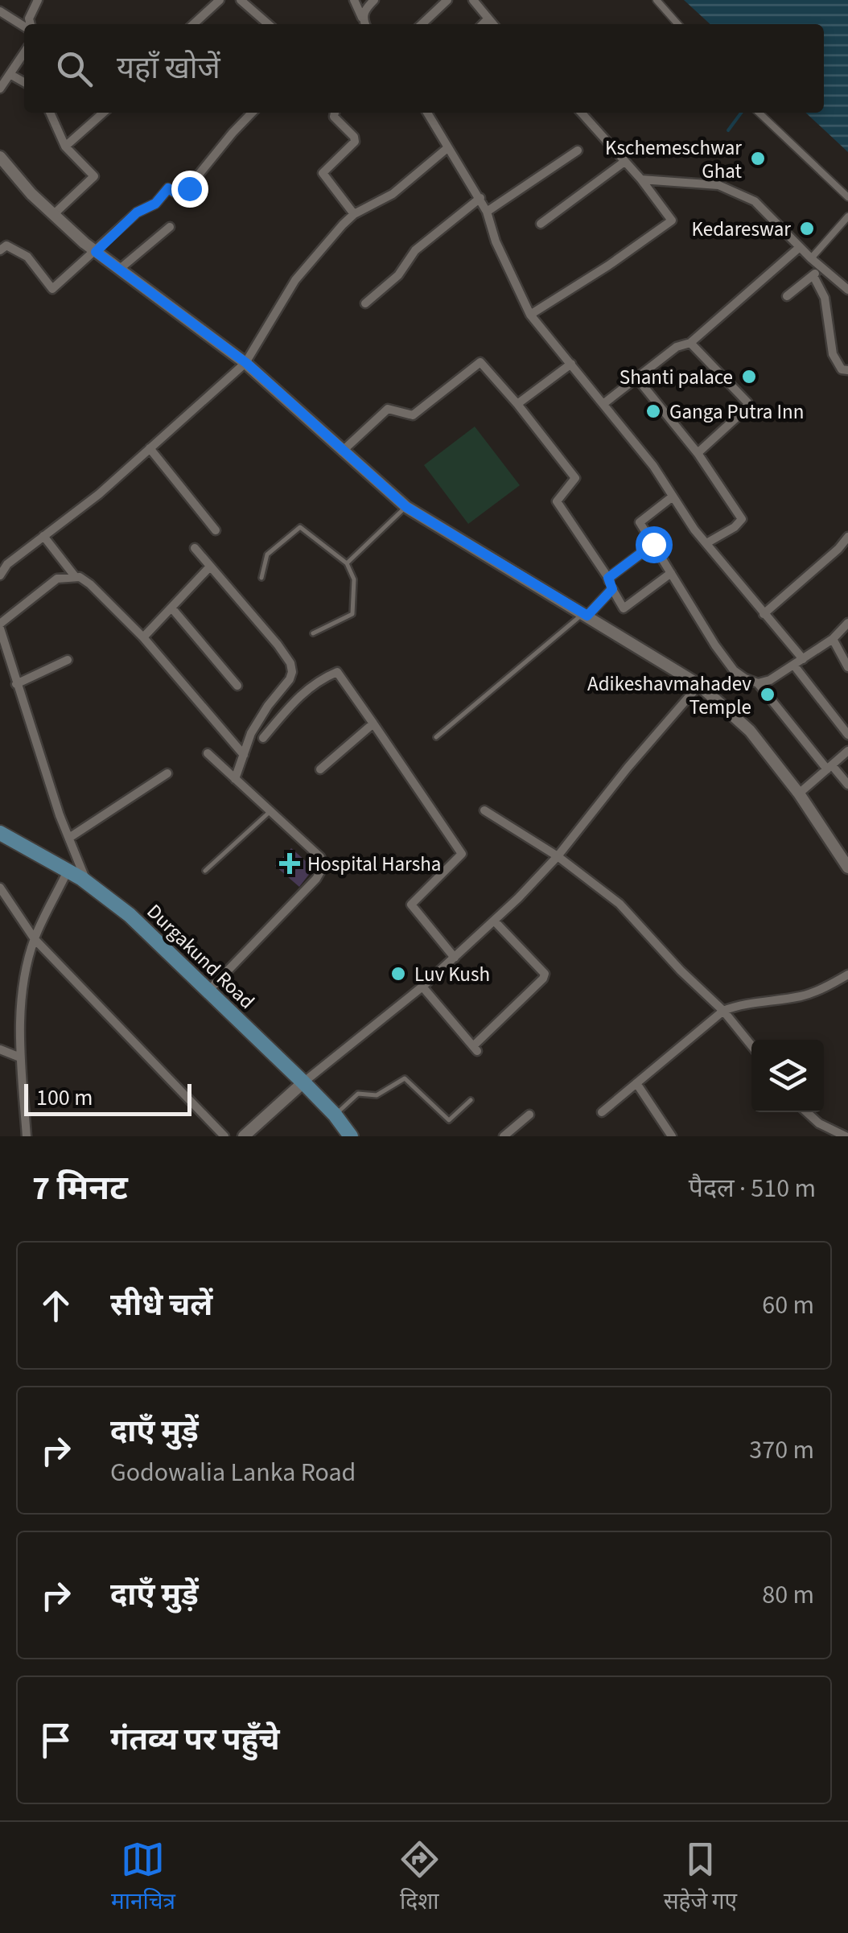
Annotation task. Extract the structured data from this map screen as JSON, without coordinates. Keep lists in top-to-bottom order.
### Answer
{
  "streets": {
    "main road": ["Durgakund Road"]
  },
  "places": {
    "other": [
      "Kschemeschwar Ghat",
      "Kedareswar",
      "Shanti palace",
      "Ganga Putra Inn",
      "Adikeshavmahadev Temple",
      "Luv Kush"
    ],
    "health": ["Hospital Harsha"]
  },
  "scale_bar": "100 m",
  "page": {
    "search": "यहाँ खोजें",
    "scale": "100 m",
    "heading": ["7 मिनट", "पैदल · 510 m"],
    "list": [
      ["सीधे चलें", "60 m"],
      ["दाएँ मुड़ें", "Godowalia Lanka Road", "370 m"],
      ["दाएँ मुड़ें", "80 m"],
      "गंतव्य पर पहुँचे"
    ],
    "nav": ["मानचित्र", "दिशा", "सहेजे गए"]
  }
}
